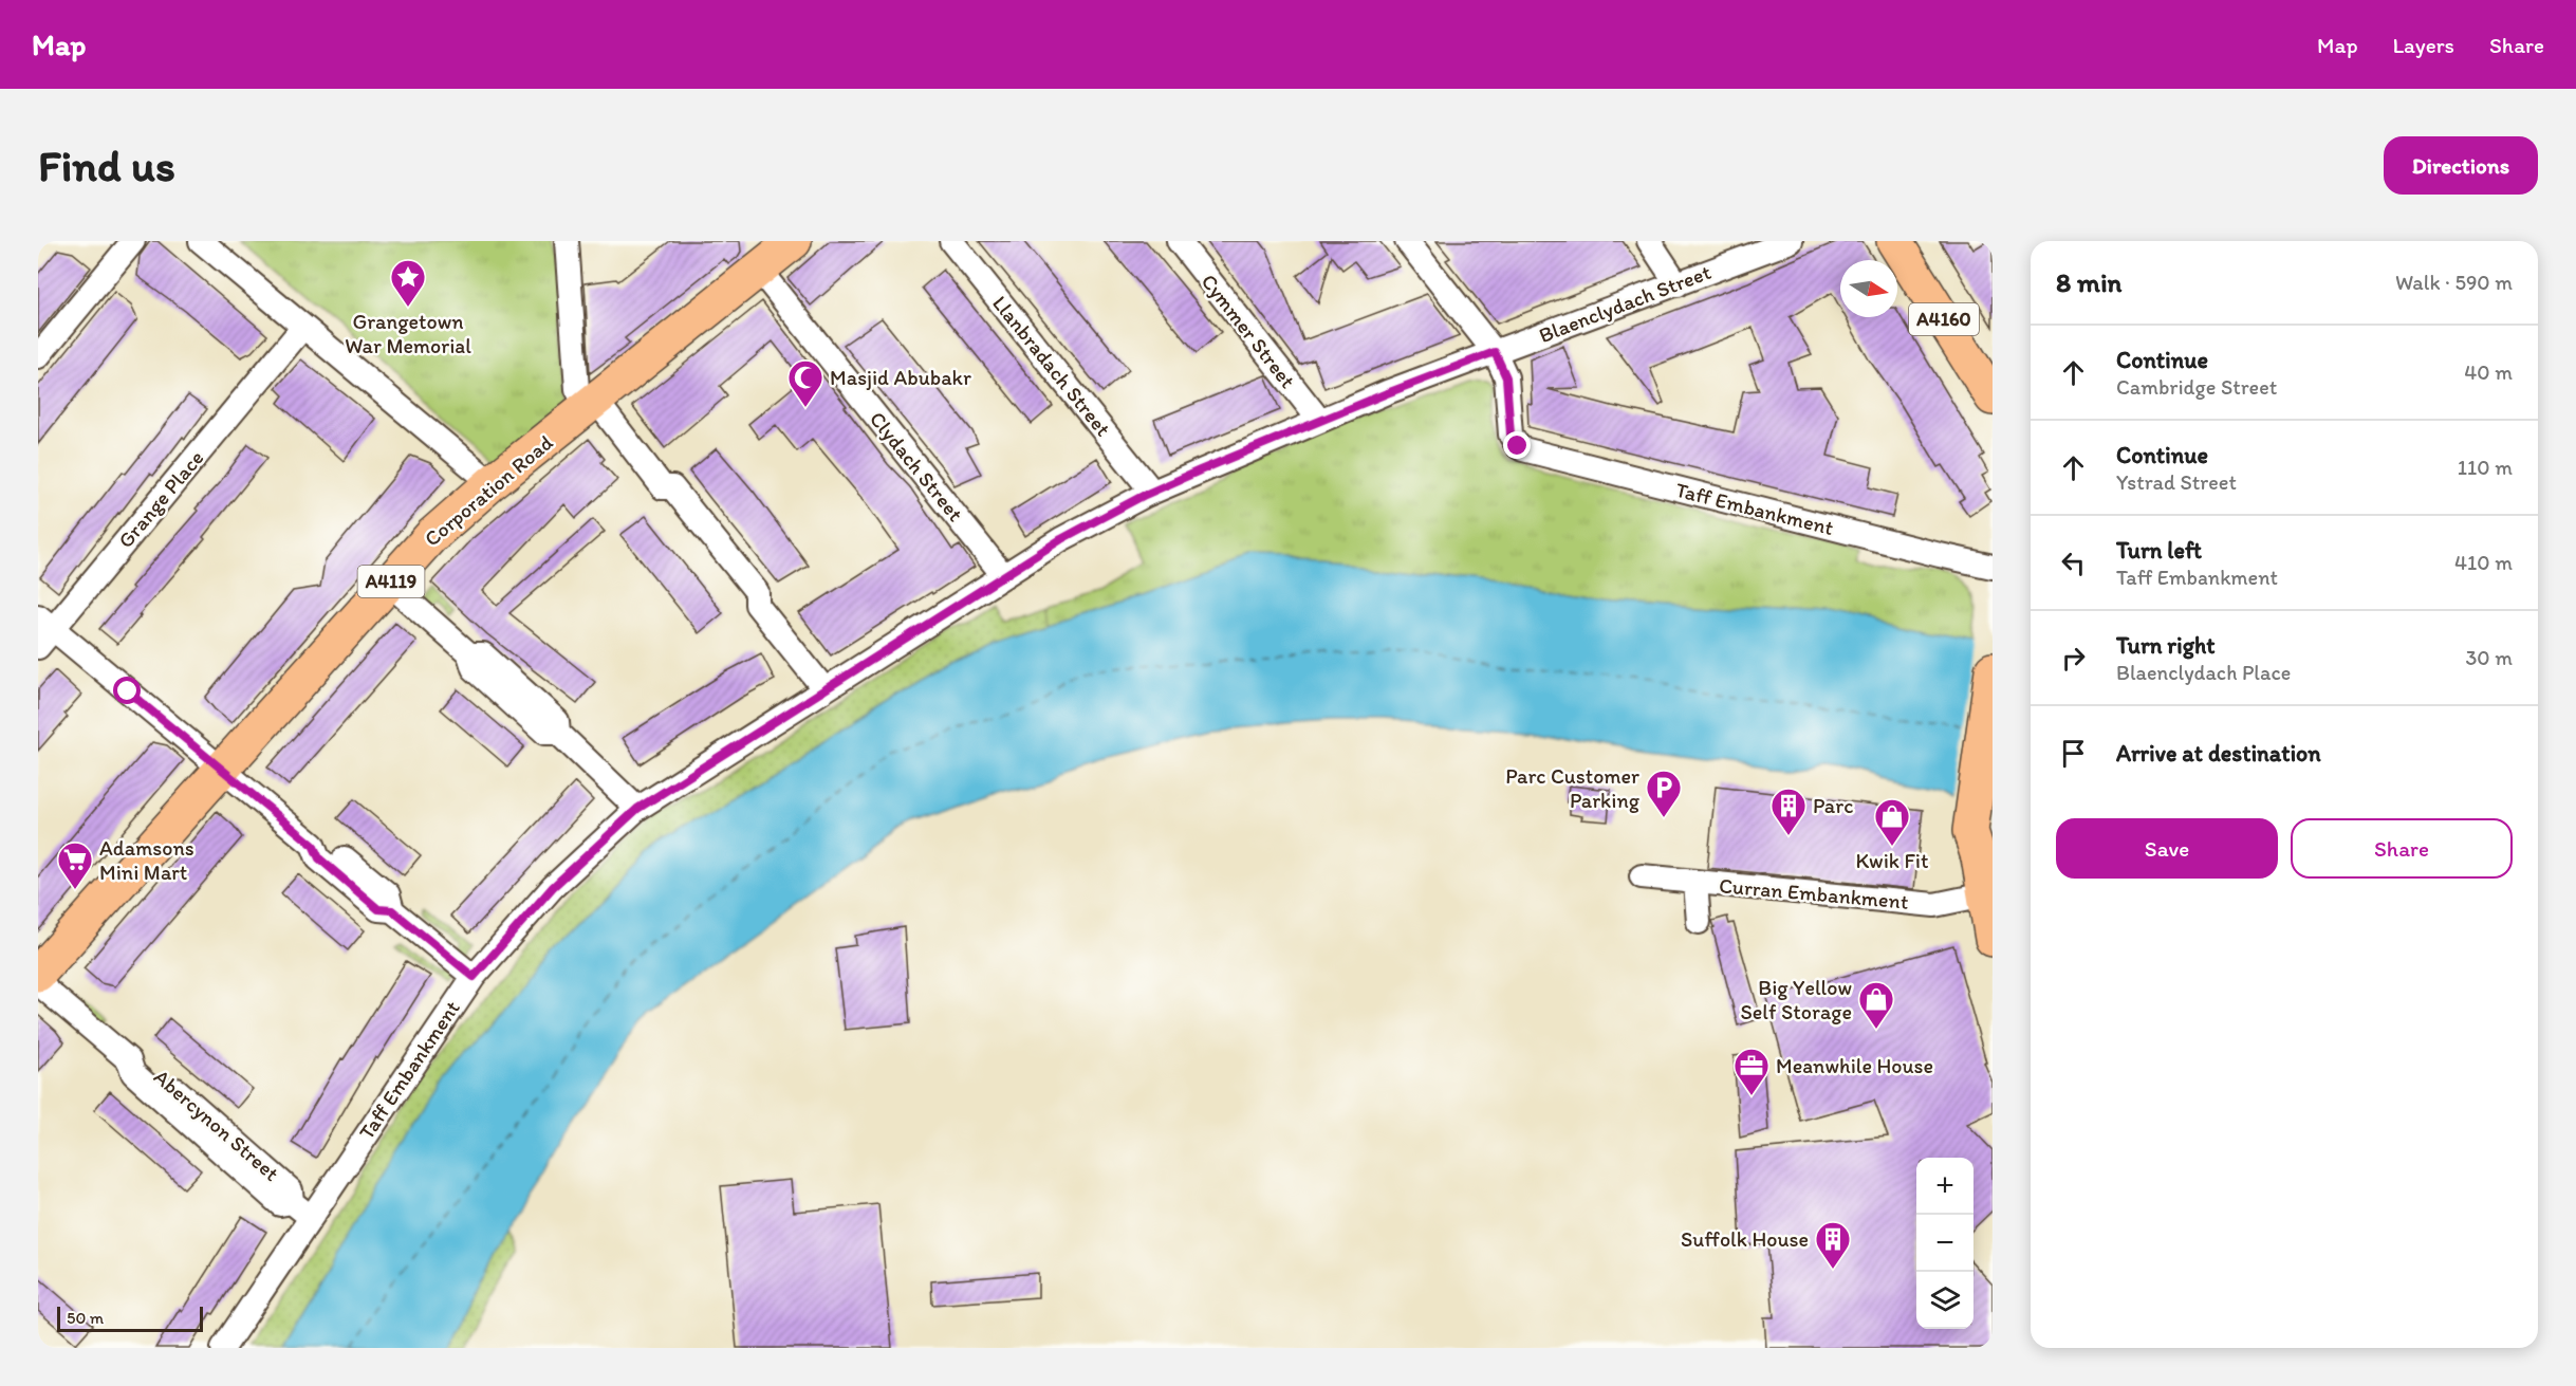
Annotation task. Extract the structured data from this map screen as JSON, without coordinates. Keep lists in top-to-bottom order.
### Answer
{
  "streets": {
    "main road": ["A4160", "Corporation Road", "A4119"],
    "street": [
      "Blaenclydach Street",
      "Cymmer Street",
      "Llanbradach Street",
      "Clydach Street",
      "Grange Place",
      "Taff Embankment",
      "Curran Embankment",
      "Abercynon Street"
    ]
  },
  "crossings": [
    ["Blaenclydach Street", "Taff Embankment"],
    ["Cymmer Street", "Taff Embankment"],
    ["Llanbradach Street", "Taff Embankment"],
    ["Clydach Street", "Corporation Road"],
    ["Clydach Street", "Taff Embankment"],
    ["Taff Embankment", "Abercynon Street"]
  ],
  "places": {
    "place": ["Grangetown War Memorial"],
    "mosque": ["Masjid Abubakr"],
    "parking": ["Parc Customer Parking"],
    "building": ["Parc", "Suffolk House"],
    "shop": ["Kwik Fit", "Big Yellow Self Storage"],
    "supermarket": ["Adamsons Mini Mart"],
    "office": ["Meanwhile House"]
  },
  "scale_bar": "50 m",
  "north": "right",
  "page": {
    "header": "Map",
    "nav": ["Map", "Layers", "Share"],
    "buttons": [
      "Directions",
      ["Save", "Share"]
    ],
    "title": "Find us",
    "heading": ["8 min", "Walk · 590 m"],
    "list": [
      ["Continue", "Cambridge Street", "40 m"],
      ["Continue", "Ystrad Street", "110 m"],
      ["Turn left", "Taff Embankment", "410 m"],
      ["Turn right", "Blaenclydach Place", "30 m"],
      "Arrive at destination"
    ],
    "map_buttons": ["+", "−"],
    "scale": "50 m"
  }
}
